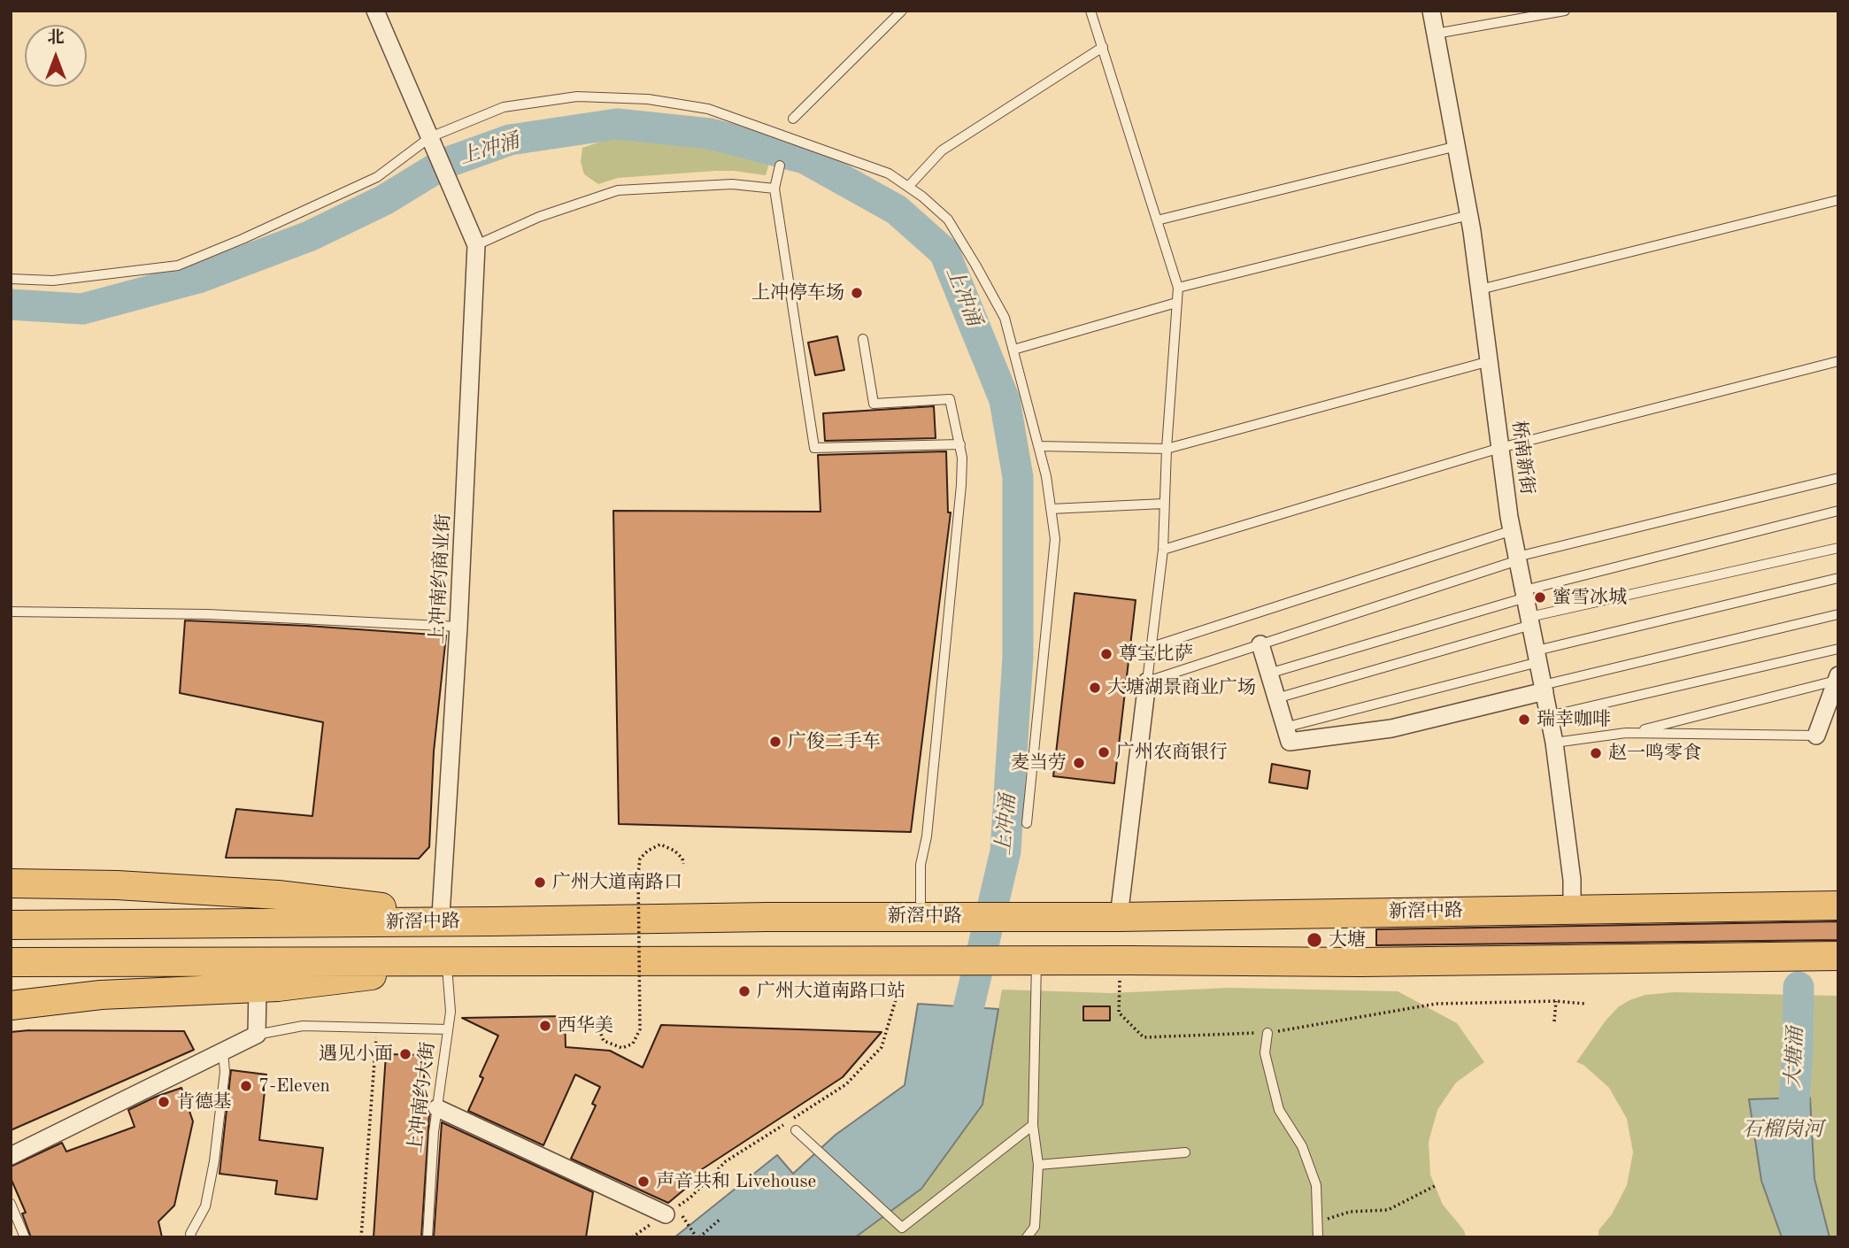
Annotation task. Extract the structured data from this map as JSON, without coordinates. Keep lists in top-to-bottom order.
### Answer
{
  "streets": {
    "highway": ["新滘中路"],
    "street": ["桥南新街", "上冲南约商业街"],
    "lane": ["上冲南约大街"]
  },
  "crossings": [
    ["桥南新街", "新滘中路"],
    ["新滘中路", "上冲南约大街"]
  ],
  "water": ["上冲涌", "大塘涌", "石榴岗河"],
  "places": [
    "上冲停车场",
    "蜜雪冰城",
    "尊宝比萨",
    "大塘湖景商业广场",
    "瑞幸咖啡",
    "广俊二手车",
    "广州农商银行",
    "赵一鸣零食",
    "麦当劳",
    "广州大道南路口",
    "大塘",
    "广州大道南路口站",
    "西华美",
    "遇见小面",
    "7-Eleven",
    "肯德基",
    "声音共和 Livehouse"
  ],
  "north": "top"
}
